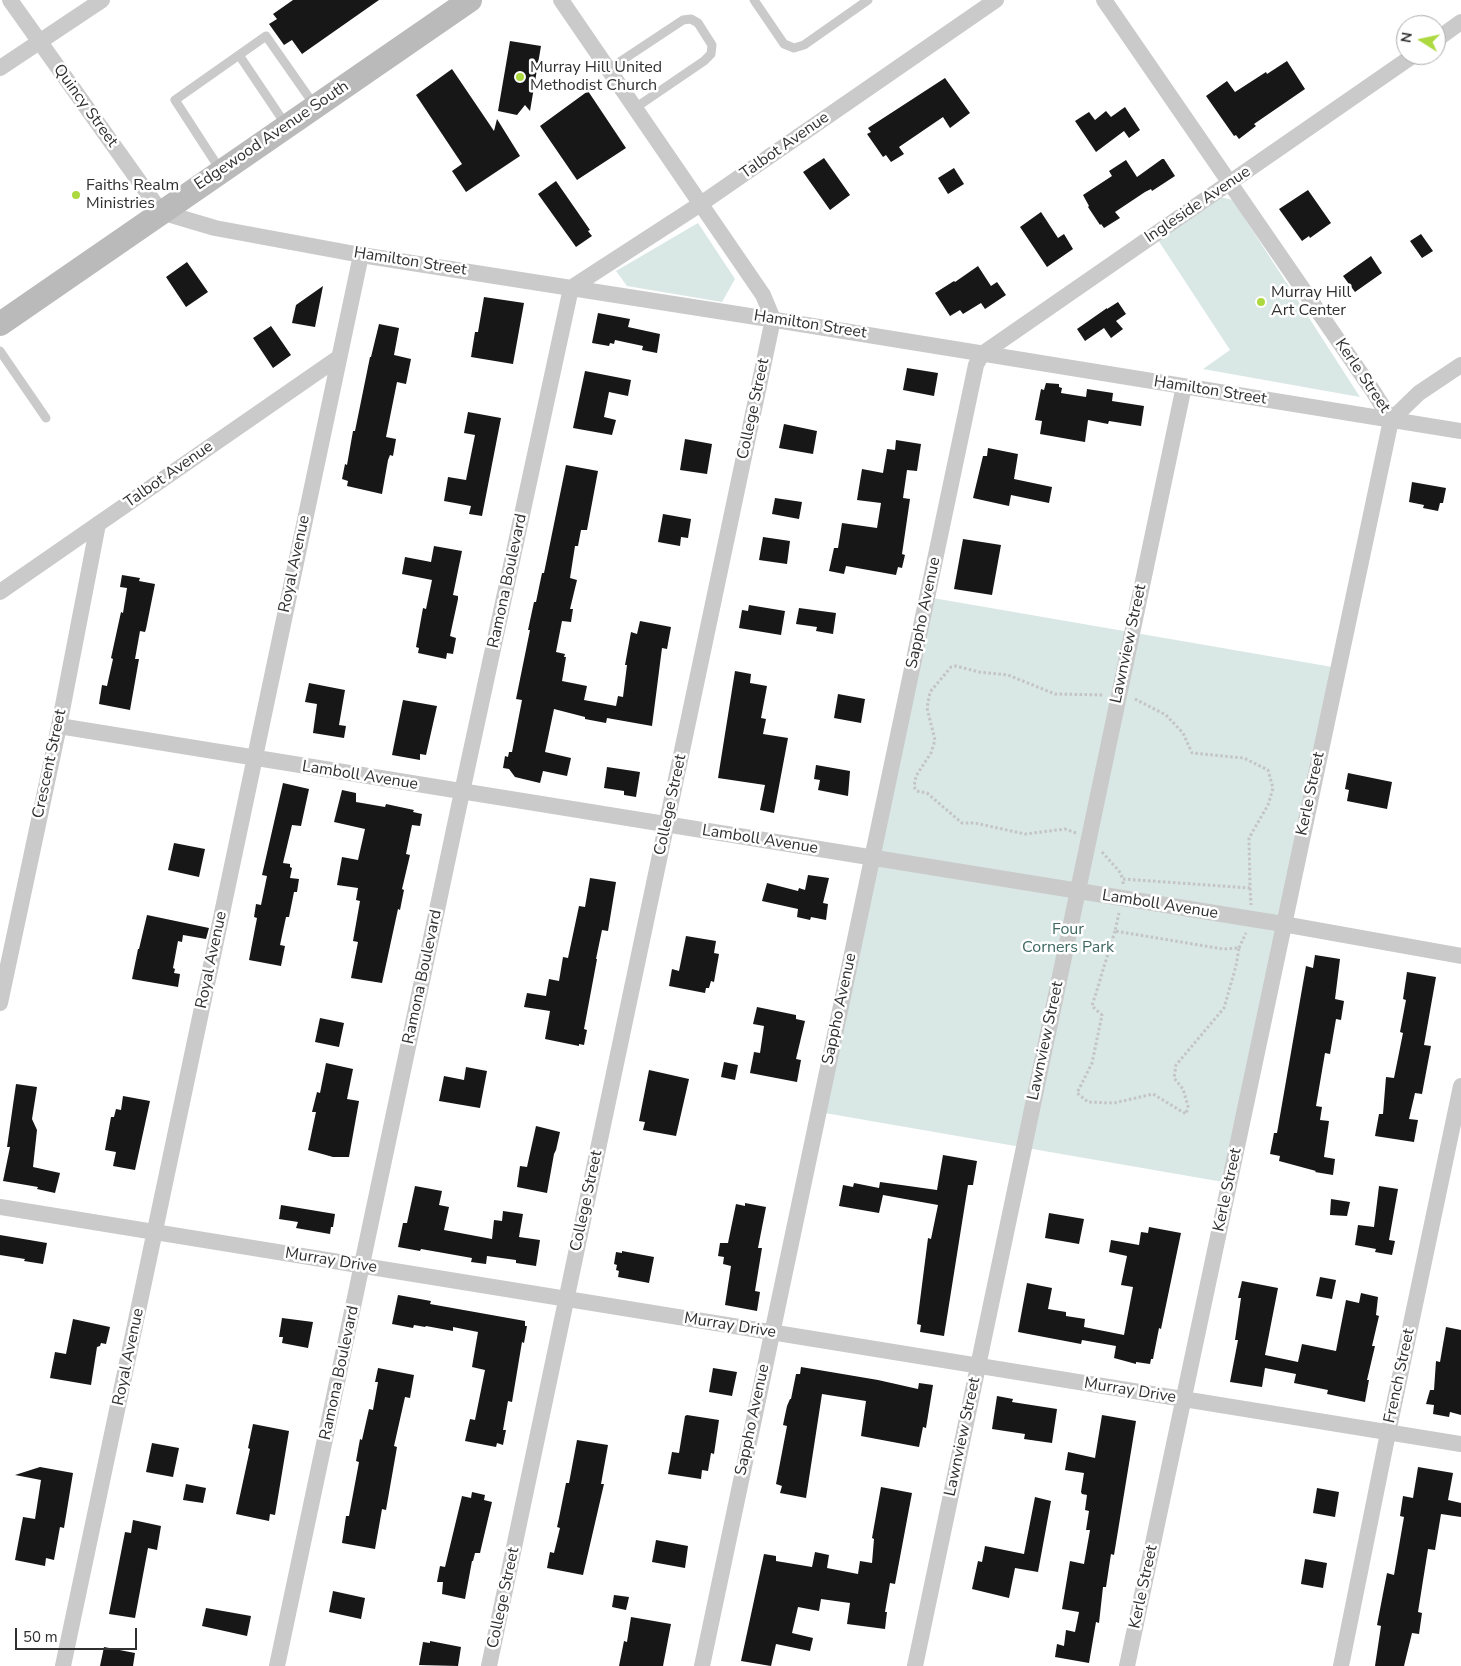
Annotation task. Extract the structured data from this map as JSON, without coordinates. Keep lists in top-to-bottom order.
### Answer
{
  "streets": {
    "main road": ["Edgewood Avenue South"],
    "street": [
      "Quincy Street",
      "Talbot Avenue",
      "Ingleside Avenue",
      "Hamilton Street",
      "Kerle Street",
      "College Street",
      "Royal Avenue",
      "Ramona Boulevard",
      "Sappho Avenue",
      "Lawnview Street",
      "Crescent Street",
      "Lamboll Avenue",
      "Murray Drive",
      "French Street"
    ]
  },
  "crossings": [
    ["Quincy Street", "Edgewood Avenue South"],
    ["Quincy Street", "Hamilton Street"],
    ["Edgewood Avenue South", "Hamilton Street"],
    ["Talbot Avenue", "Hamilton Street"],
    ["Talbot Avenue", "Royal Avenue"],
    ["Talbot Avenue", "Ramona Boulevard"],
    ["Talbot Avenue", "Crescent Street"],
    ["Ingleside Avenue", "Hamilton Street"],
    ["Ingleside Avenue", "Kerle Street"],
    ["Ingleside Avenue", "Sappho Avenue"],
    ["Hamilton Street", "Kerle Street"],
    ["Hamilton Street", "College Street"],
    ["Hamilton Street", "Royal Avenue"],
    ["Hamilton Street", "Ramona Boulevard"],
    ["Hamilton Street", "Sappho Avenue"],
    ["Hamilton Street", "Lawnview Street"],
    ["Kerle Street", "Lamboll Avenue"],
    ["Kerle Street", "Murray Drive"],
    ["College Street", "Lamboll Avenue"],
    ["College Street", "Murray Drive"],
    ["Royal Avenue", "Lamboll Avenue"],
    ["Royal Avenue", "Murray Drive"],
    ["Ramona Boulevard", "Lamboll Avenue"],
    ["Ramona Boulevard", "Murray Drive"],
    ["Sappho Avenue", "Lamboll Avenue"],
    ["Sappho Avenue", "Murray Drive"],
    ["Lawnview Street", "Lamboll Avenue"],
    ["Lawnview Street", "Murray Drive"],
    ["Crescent Street", "Lamboll Avenue"],
    ["Murray Drive", "French Street"]
  ],
  "parks": ["Four Corners Park"],
  "places": ["Murray Hill United Methodist Church", "Faiths Realm Ministries", "Murray Hill Art Center"],
  "scale_bar": "50 m",
  "north": "left"
}
